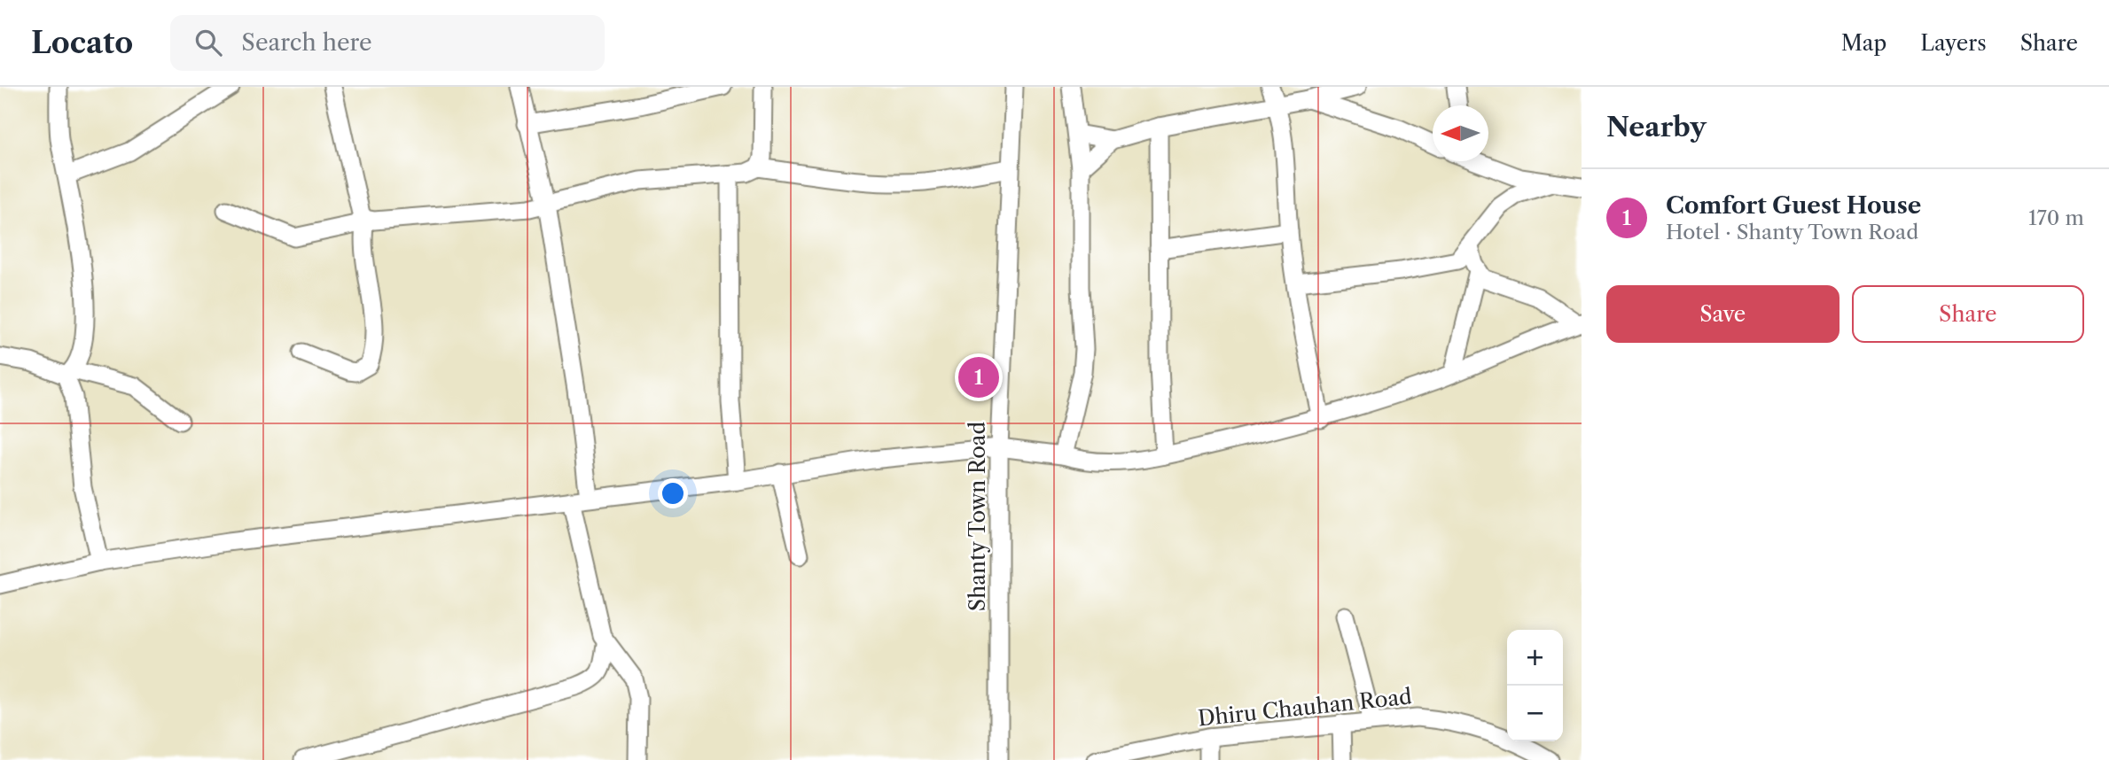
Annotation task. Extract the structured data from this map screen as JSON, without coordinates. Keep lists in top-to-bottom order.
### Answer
{
  "streets": {
    "street": ["Shanty Town Road", "Dhiru Chauhan Road"]
  },
  "north": "left",
  "page": {
    "header": "Locato",
    "search": "Search here",
    "nav": ["Map", "Layers", "Share"],
    "heading": "Nearby",
    "list": [
      {
        "mark": "1",
        "name": "Comfort Guest House",
        "note": "Hotel · Shanty Town Road",
        "value": "170 m"
      }
    ],
    "buttons": ["Save", "Share"],
    "pins": "1",
    "map_buttons": ["+", "−"]
  }
}
